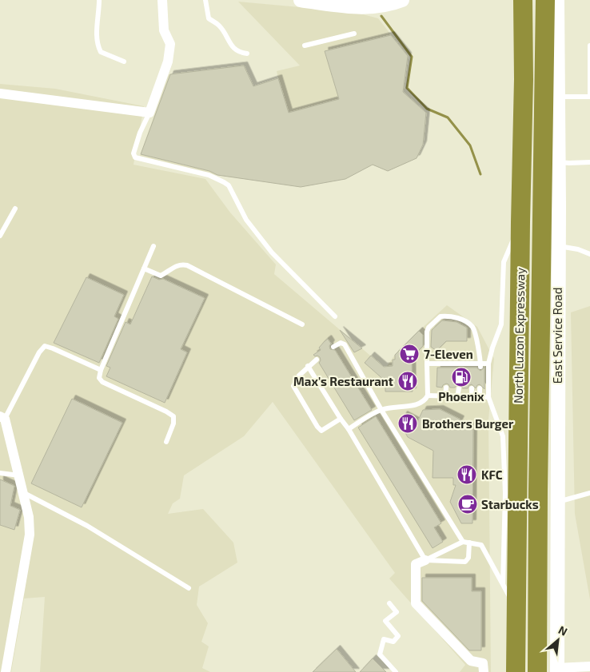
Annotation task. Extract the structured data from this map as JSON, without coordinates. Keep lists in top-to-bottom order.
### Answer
{
  "streets": {
    "highway": ["North Luzon Expressway"],
    "street": ["East Service Road"]
  },
  "places": {
    "supermarket": ["7-Eleven"],
    "fuel station": ["Phoenix"],
    "restaurant": ["Max's Restaurant", "Brothers Burger", "KFC"],
    "cafe": ["Starbucks"]
  },
  "north": "top right"
}
